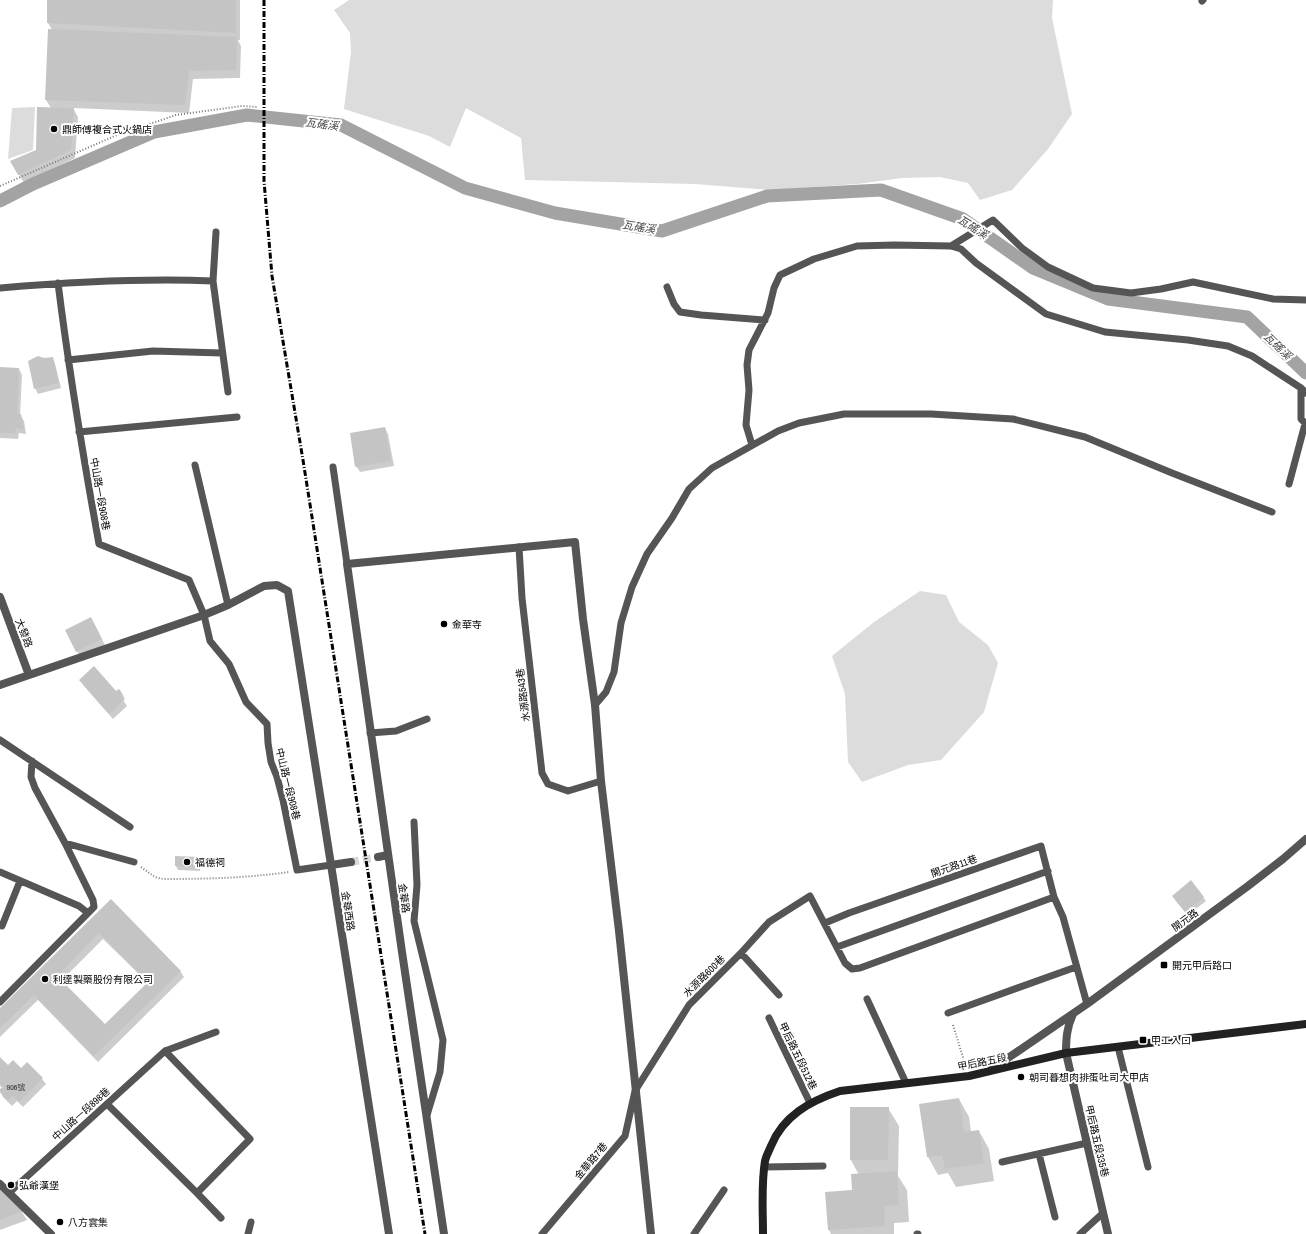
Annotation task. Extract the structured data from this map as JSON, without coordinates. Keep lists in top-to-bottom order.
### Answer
{
  "streets": {
    "main road": ["甲后路五段"],
    "street": [
      "大發路",
      "金華路",
      "金華西路",
      "開元路",
      "甲后路五段335巷"
    ],
    "lane": [
      "中山路一段908巷",
      "水源路543巷",
      "開元路11巷",
      "水源路600巷",
      "甲后路五段512巷",
      "中山路一段898巷",
      "金華路7巷"
    ]
  },
  "crossings": [
    ["開元路11巷", "開元路"],
    ["開元路11巷", "水源路600巷"],
    ["開元路", "甲后路五段"],
    ["水源路600巷", "金華路7巷"],
    ["甲后路五段512巷", "甲后路五段"],
    ["甲后路五段", "甲后路五段335巷"]
  ],
  "water": ["瓦磘溪"],
  "places": {
    "other": [
      "鼎師傅複合式火鍋店",
      "金華寺",
      "福德祠",
      "利達製藥股份有限公司",
      "朝司暮想肉排蛋吐司大甲店",
      "弘爺漢堡",
      "八方雲集"
    ],
    "transit": ["開元甲后路口", "甲工入口"]
  },
  "house_numbers": ["906號"]
}
